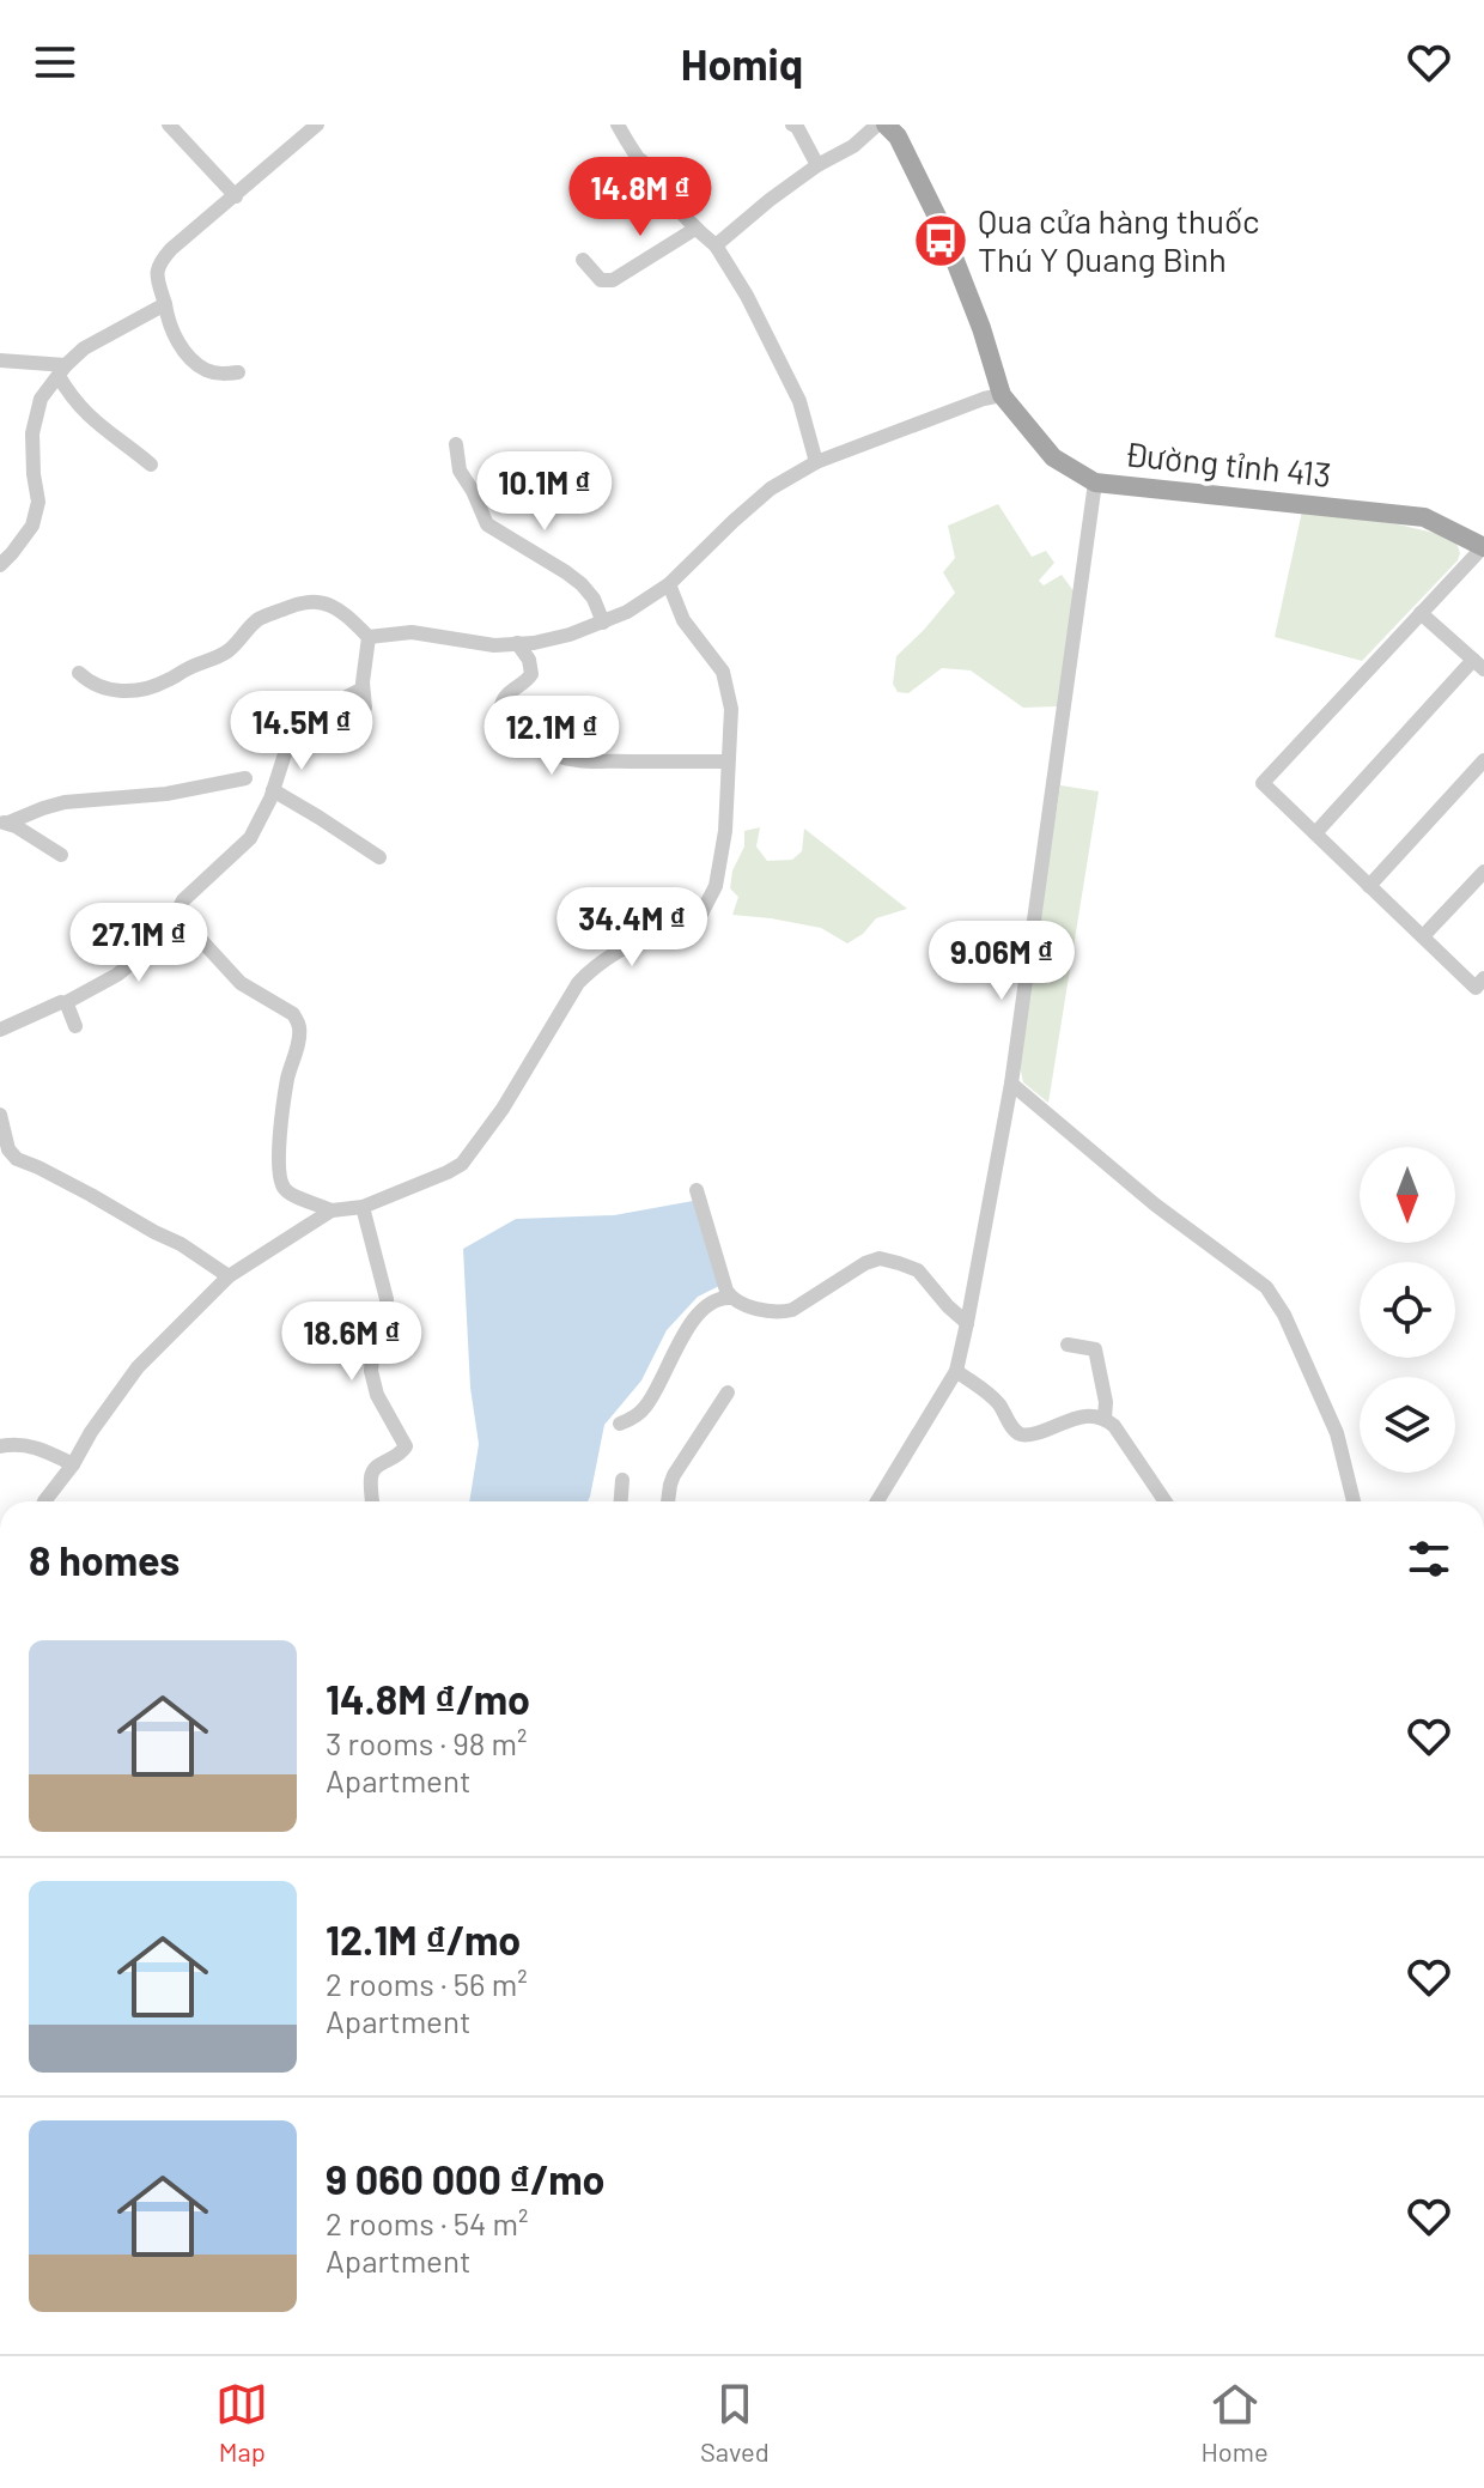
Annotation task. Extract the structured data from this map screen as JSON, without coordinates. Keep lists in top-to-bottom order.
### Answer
{
  "streets": {
    "main road": ["Đường tỉnh 413"]
  },
  "places": {
    "bus stop": ["Qua cửa hàng thuốc Thú Y Quang Bình"]
  },
  "north": "bottom",
  "page": {
    "header": "Homiq",
    "price": [
      "14.8M ₫",
      "10.1M ₫",
      "14.5M ₫",
      "12.1M ₫",
      "34.4M ₫",
      "27.1M ₫",
      "9.06M ₫",
      "18.6M ₫"
    ],
    "heading": "8 homes",
    "list": [
      {
        "name": "14.8M ₫/mo",
        "note": "3 rooms · 98 m² · Apartment"
      },
      {
        "name": "12.1M ₫/mo",
        "note": "2 rooms · 56 m² · Apartment"
      },
      {
        "name": "9 060 000 ₫/mo",
        "note": "2 rooms · 54 m² · Apartment"
      }
    ],
    "tabs": ["Map", "Saved", "Home"]
  }
}
